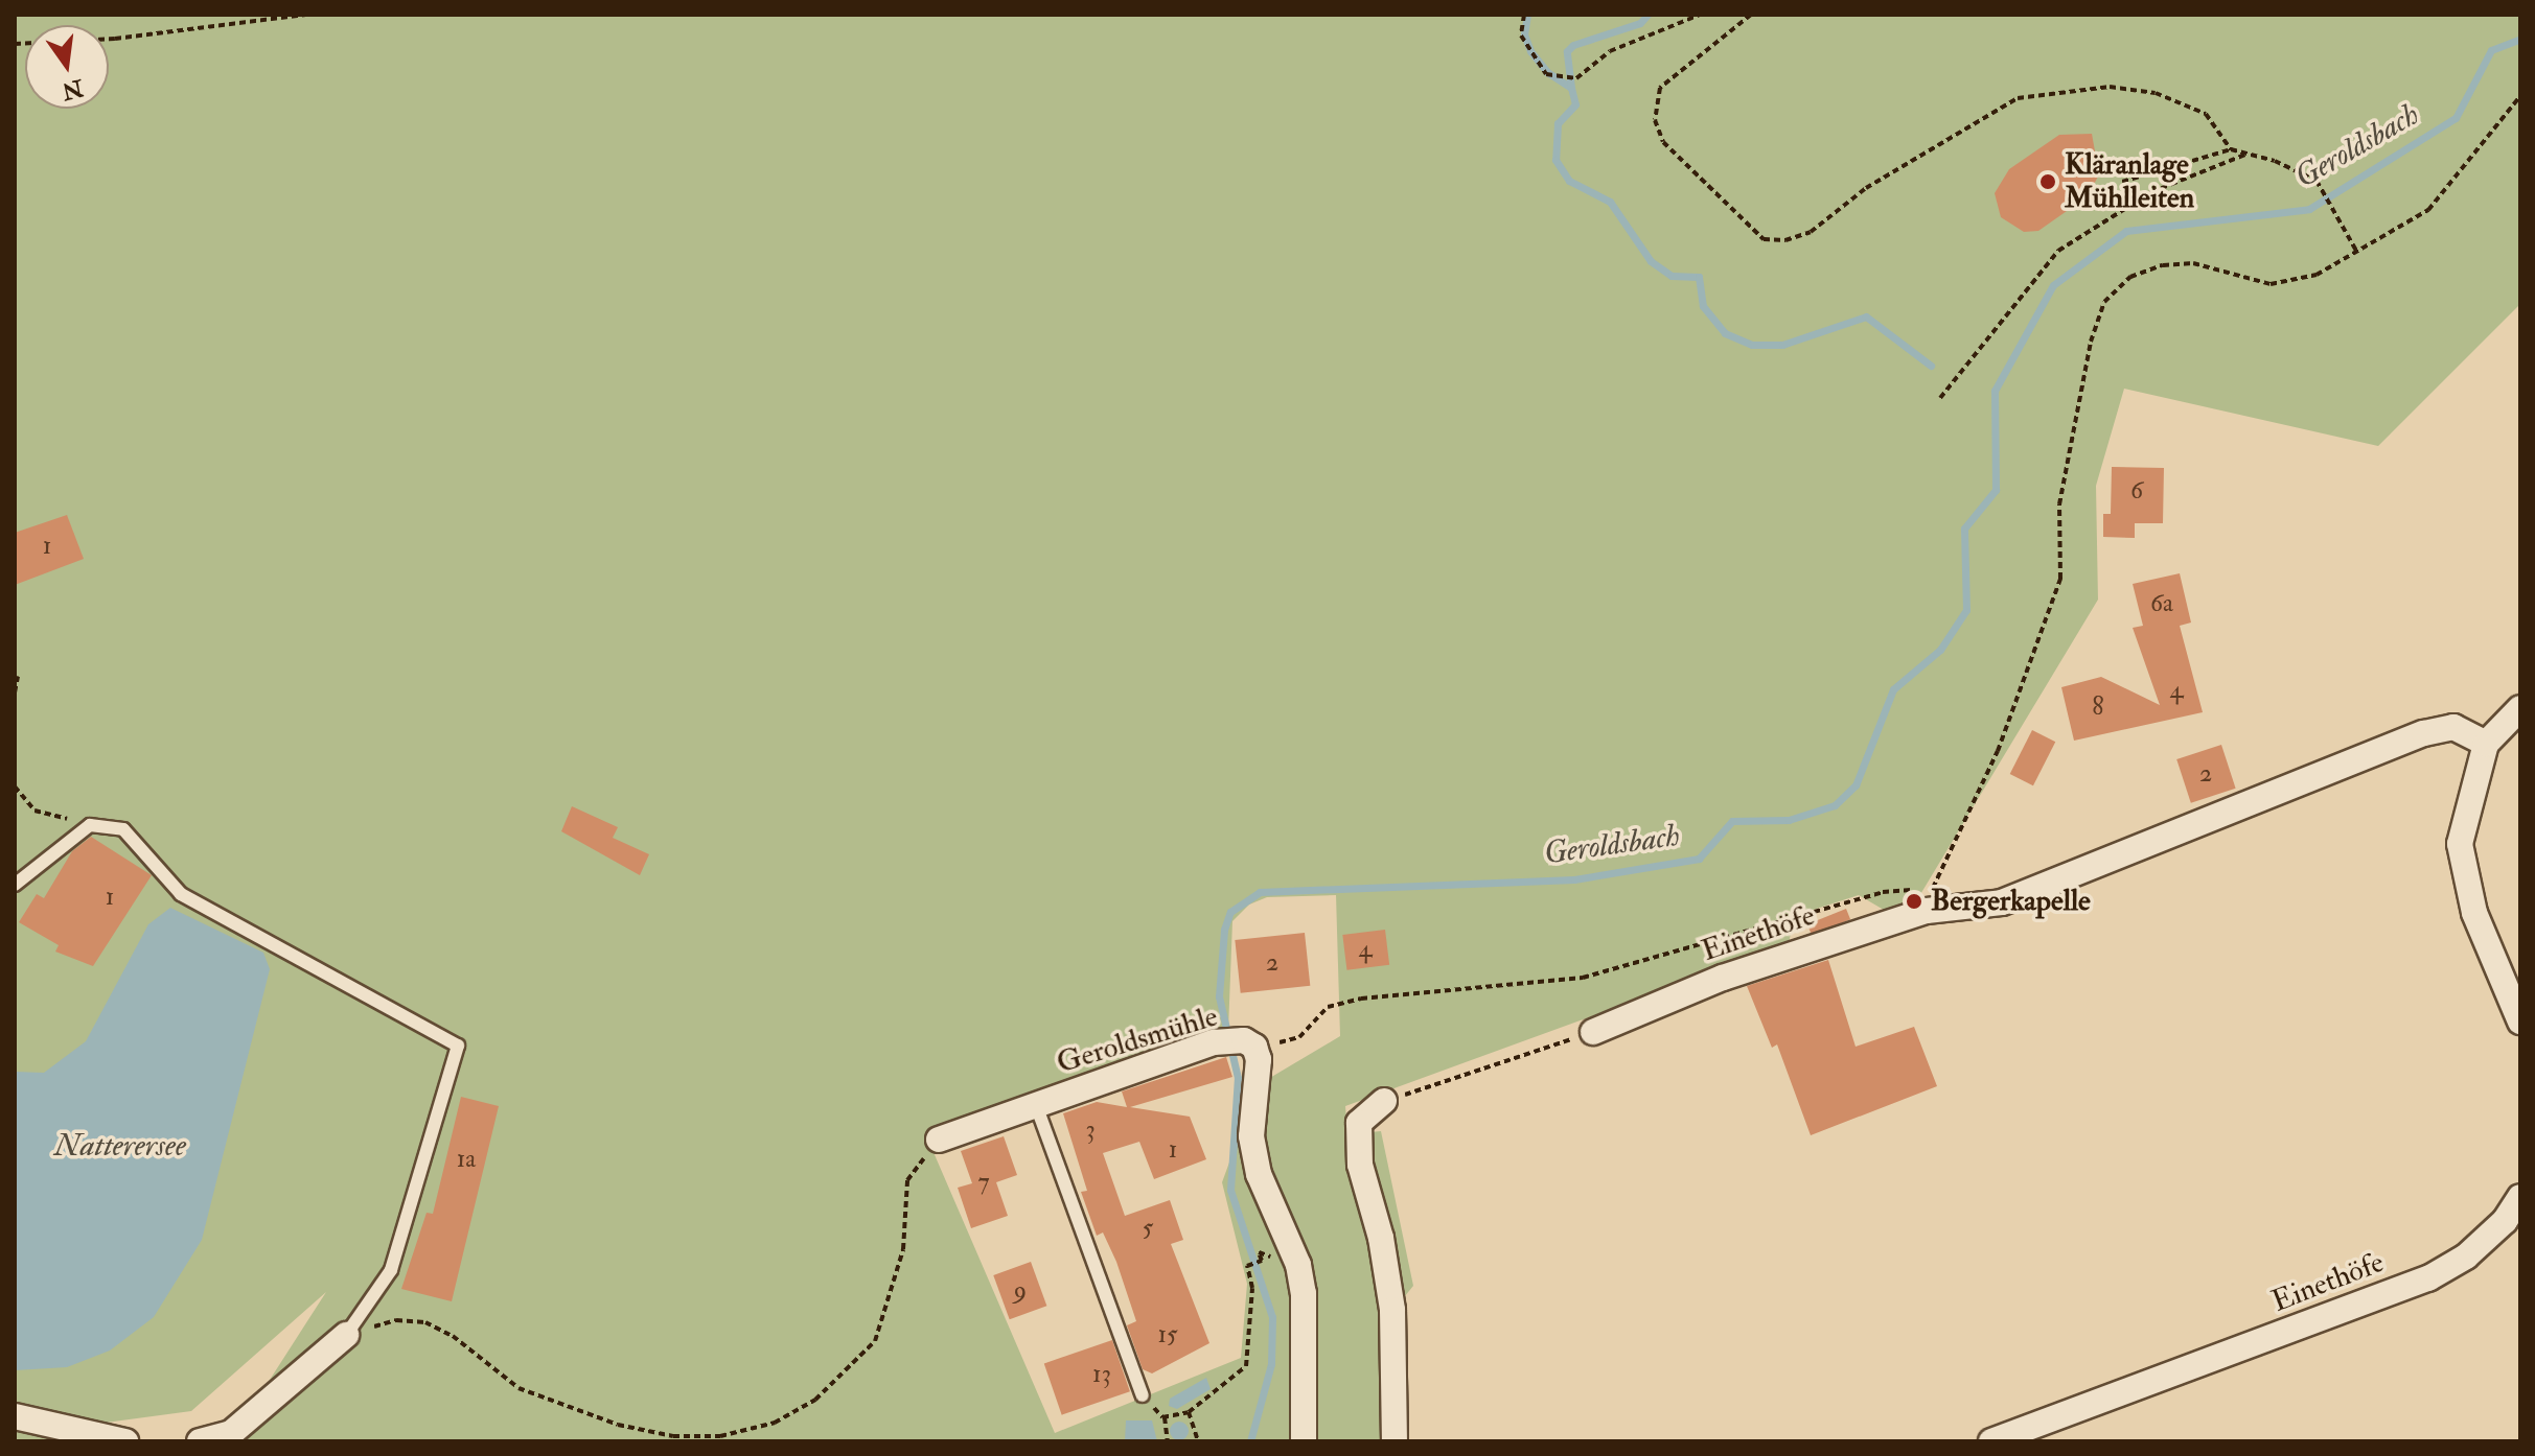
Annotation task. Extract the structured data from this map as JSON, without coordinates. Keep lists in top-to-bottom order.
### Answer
{
  "streets": {
    "street": ["Einethöfe", "Geroldsmühle"]
  },
  "water": ["Geroldsbach", "Natterersee"],
  "places": ["Kläranlage Mühlleiten", "Bergerkapelle"],
  "house_numbers": [
    "6",
    "1",
    "6a",
    "4",
    "8",
    "2",
    "1",
    "4",
    "2",
    "3",
    "1",
    "1a",
    "7",
    "5",
    "9",
    "15",
    "13"
  ],
  "north": "bottom"
}
